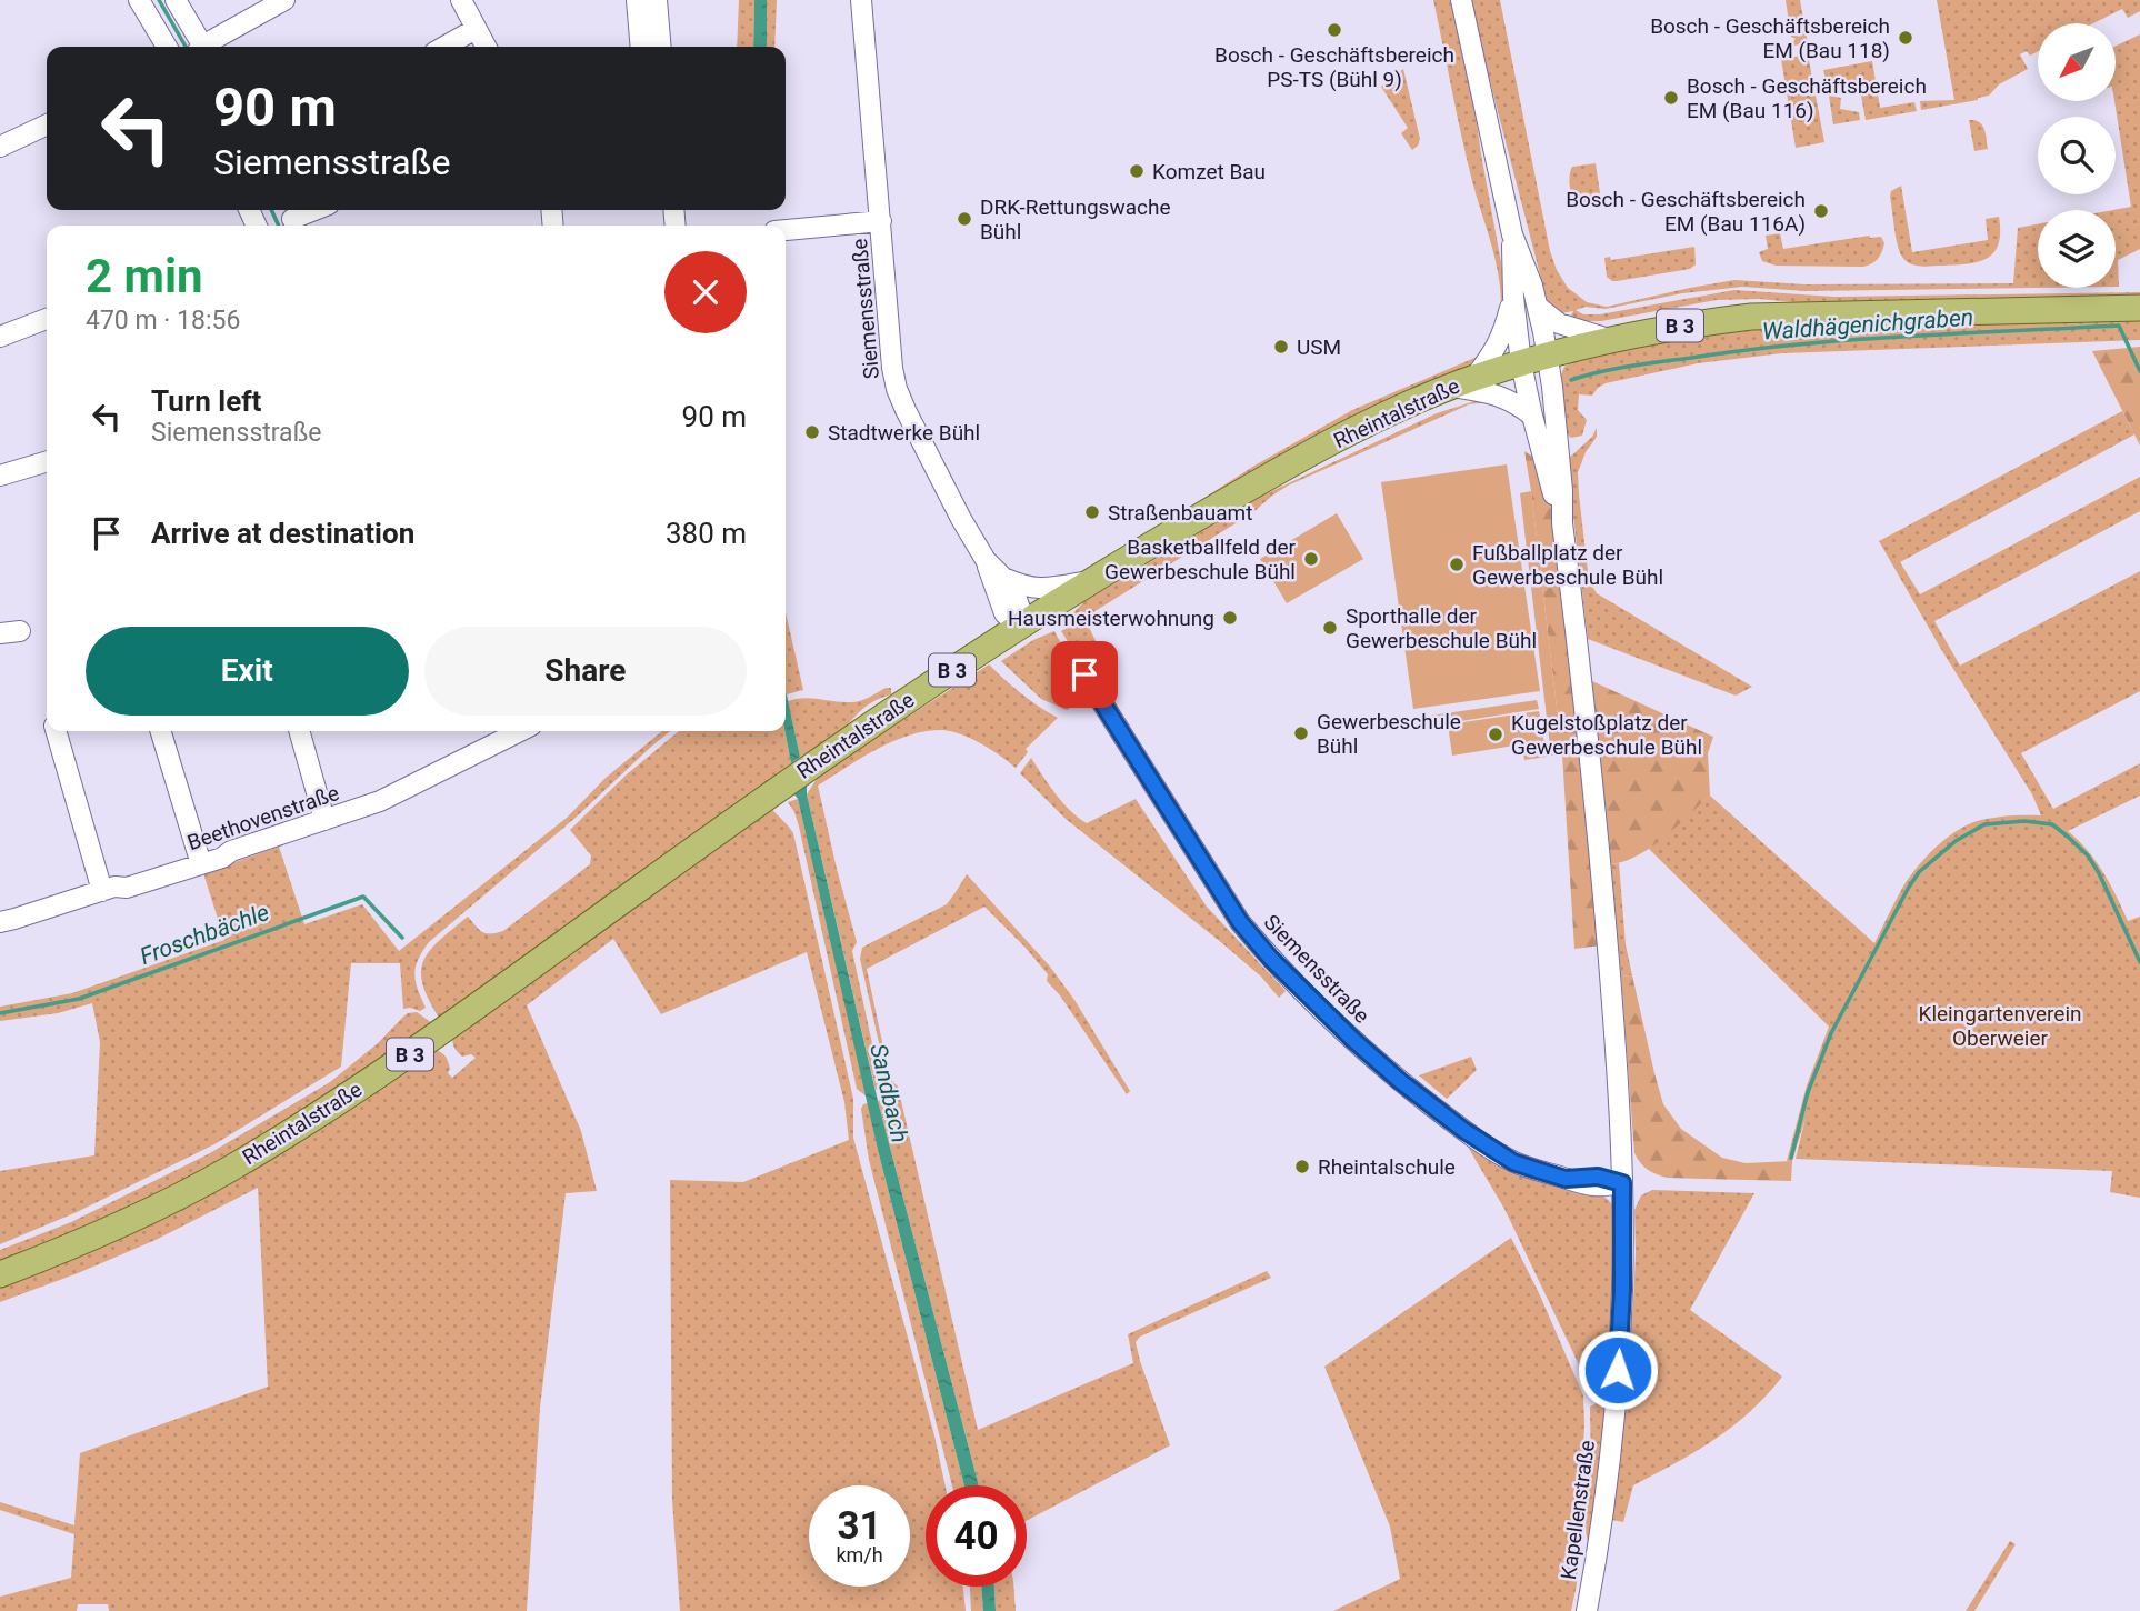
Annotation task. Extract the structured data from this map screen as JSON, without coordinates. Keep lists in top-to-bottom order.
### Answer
{
  "streets": {
    "main road": ["B 3", "Rheintalstraße"],
    "street": ["Siemensstraße", "Beethovenstraße", "Kapellenstraße"]
  },
  "crossings": [
    ["Siemensstraße", "Rheintalstraße"],
    ["Siemensstraße", "Kapellenstraße"]
  ],
  "water": ["Waldhägenichgraben", "Froschbächle", "Sandbach"],
  "parks": ["Kleingartenverein Oberweier"],
  "places": [
    "Bosch - Geschäftsbereich PS-TS (Bühl 9)",
    "Bosch - Geschäftsbereich EM (Bau 118)",
    "Bosch - Geschäftsbereich EM (Bau 116)",
    "Komzet Bau",
    "Bosch - Geschäftsbereich EM (Bau 116A)",
    "DRK-Rettungswache Bühl",
    "USM",
    "Stadtwerke Bühl",
    "Straßenbauamt",
    "Basketballfeld der Gewerbeschule Bühl",
    "Fußballplatz der Gewerbeschule Bühl",
    "Hausmeisterwohnung",
    "Sporthalle der Gewerbeschule Bühl",
    "Gewerbeschule Bühl",
    "Kugelstoßplatz der Gewerbeschule Bühl",
    "Rheintalschule"
  ],
  "north": "bottom left",
  "page": {
    "turn": ["90 m", "Siemensstraße"],
    "heading": ["2 min", "470 m · 18:56"],
    "list": [
      {
        "name": "Turn left",
        "note": "Siemensstraße",
        "value": "90 m"
      },
      {
        "name": "Arrive at destination",
        "value": "380 m"
      }
    ],
    "buttons": ["Exit", "Share"],
    "speed": "31 km/h",
    "limit": "40"
  }
}
